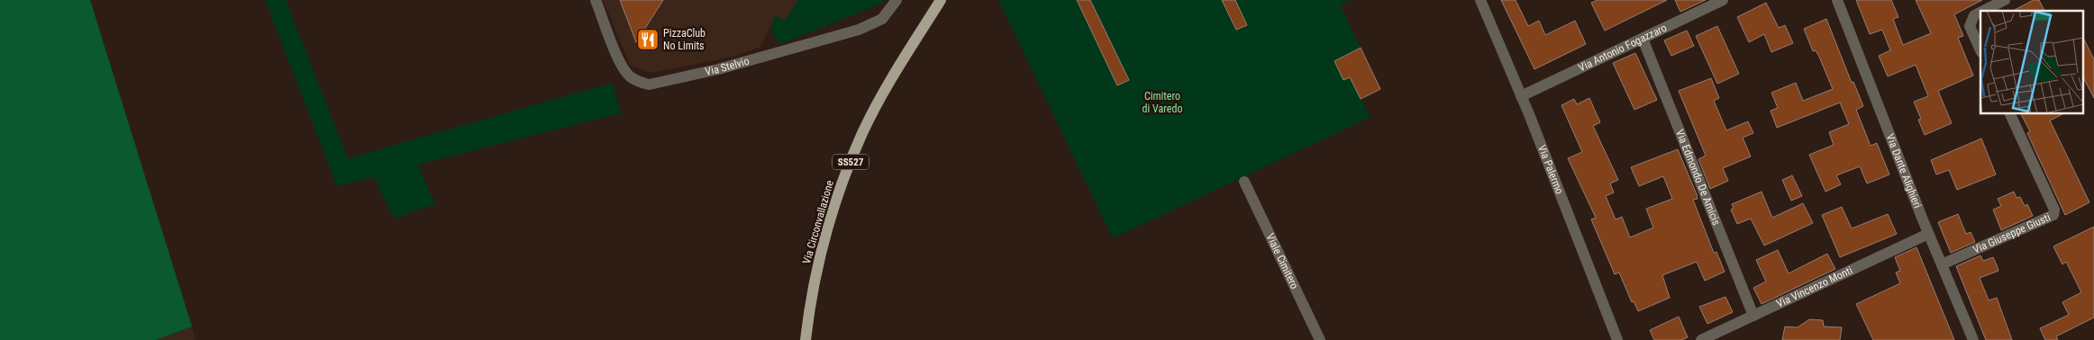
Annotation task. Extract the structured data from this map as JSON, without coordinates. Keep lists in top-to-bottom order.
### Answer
{
  "streets": {
    "main road": ["SS527", "Via Circonvallazione"],
    "street": [
      "Via Antonio Fogazzaro",
      "Via Stelvio",
      "Via Palermo",
      "Via Dante Alighieri",
      "Via Edmondo De Amicis",
      "Via Giuseppe Giusti",
      "Viale Cimitero",
      "Via Vincenzo Monti"
    ]
  },
  "crossings": [
    ["Via Antonio Fogazzaro", "Via Palermo"],
    ["Via Antonio Fogazzaro", "Via Edmondo De Amicis"],
    ["Via Dante Alighieri", "Via Giuseppe Giusti"],
    ["Via Dante Alighieri", "Via Vincenzo Monti"],
    ["Via Edmondo De Amicis", "Via Vincenzo Monti"]
  ],
  "parks": ["Cimitero di Varedo"],
  "places": {
    "restaurant": ["PizzaClub No Limits"]
  }
}
